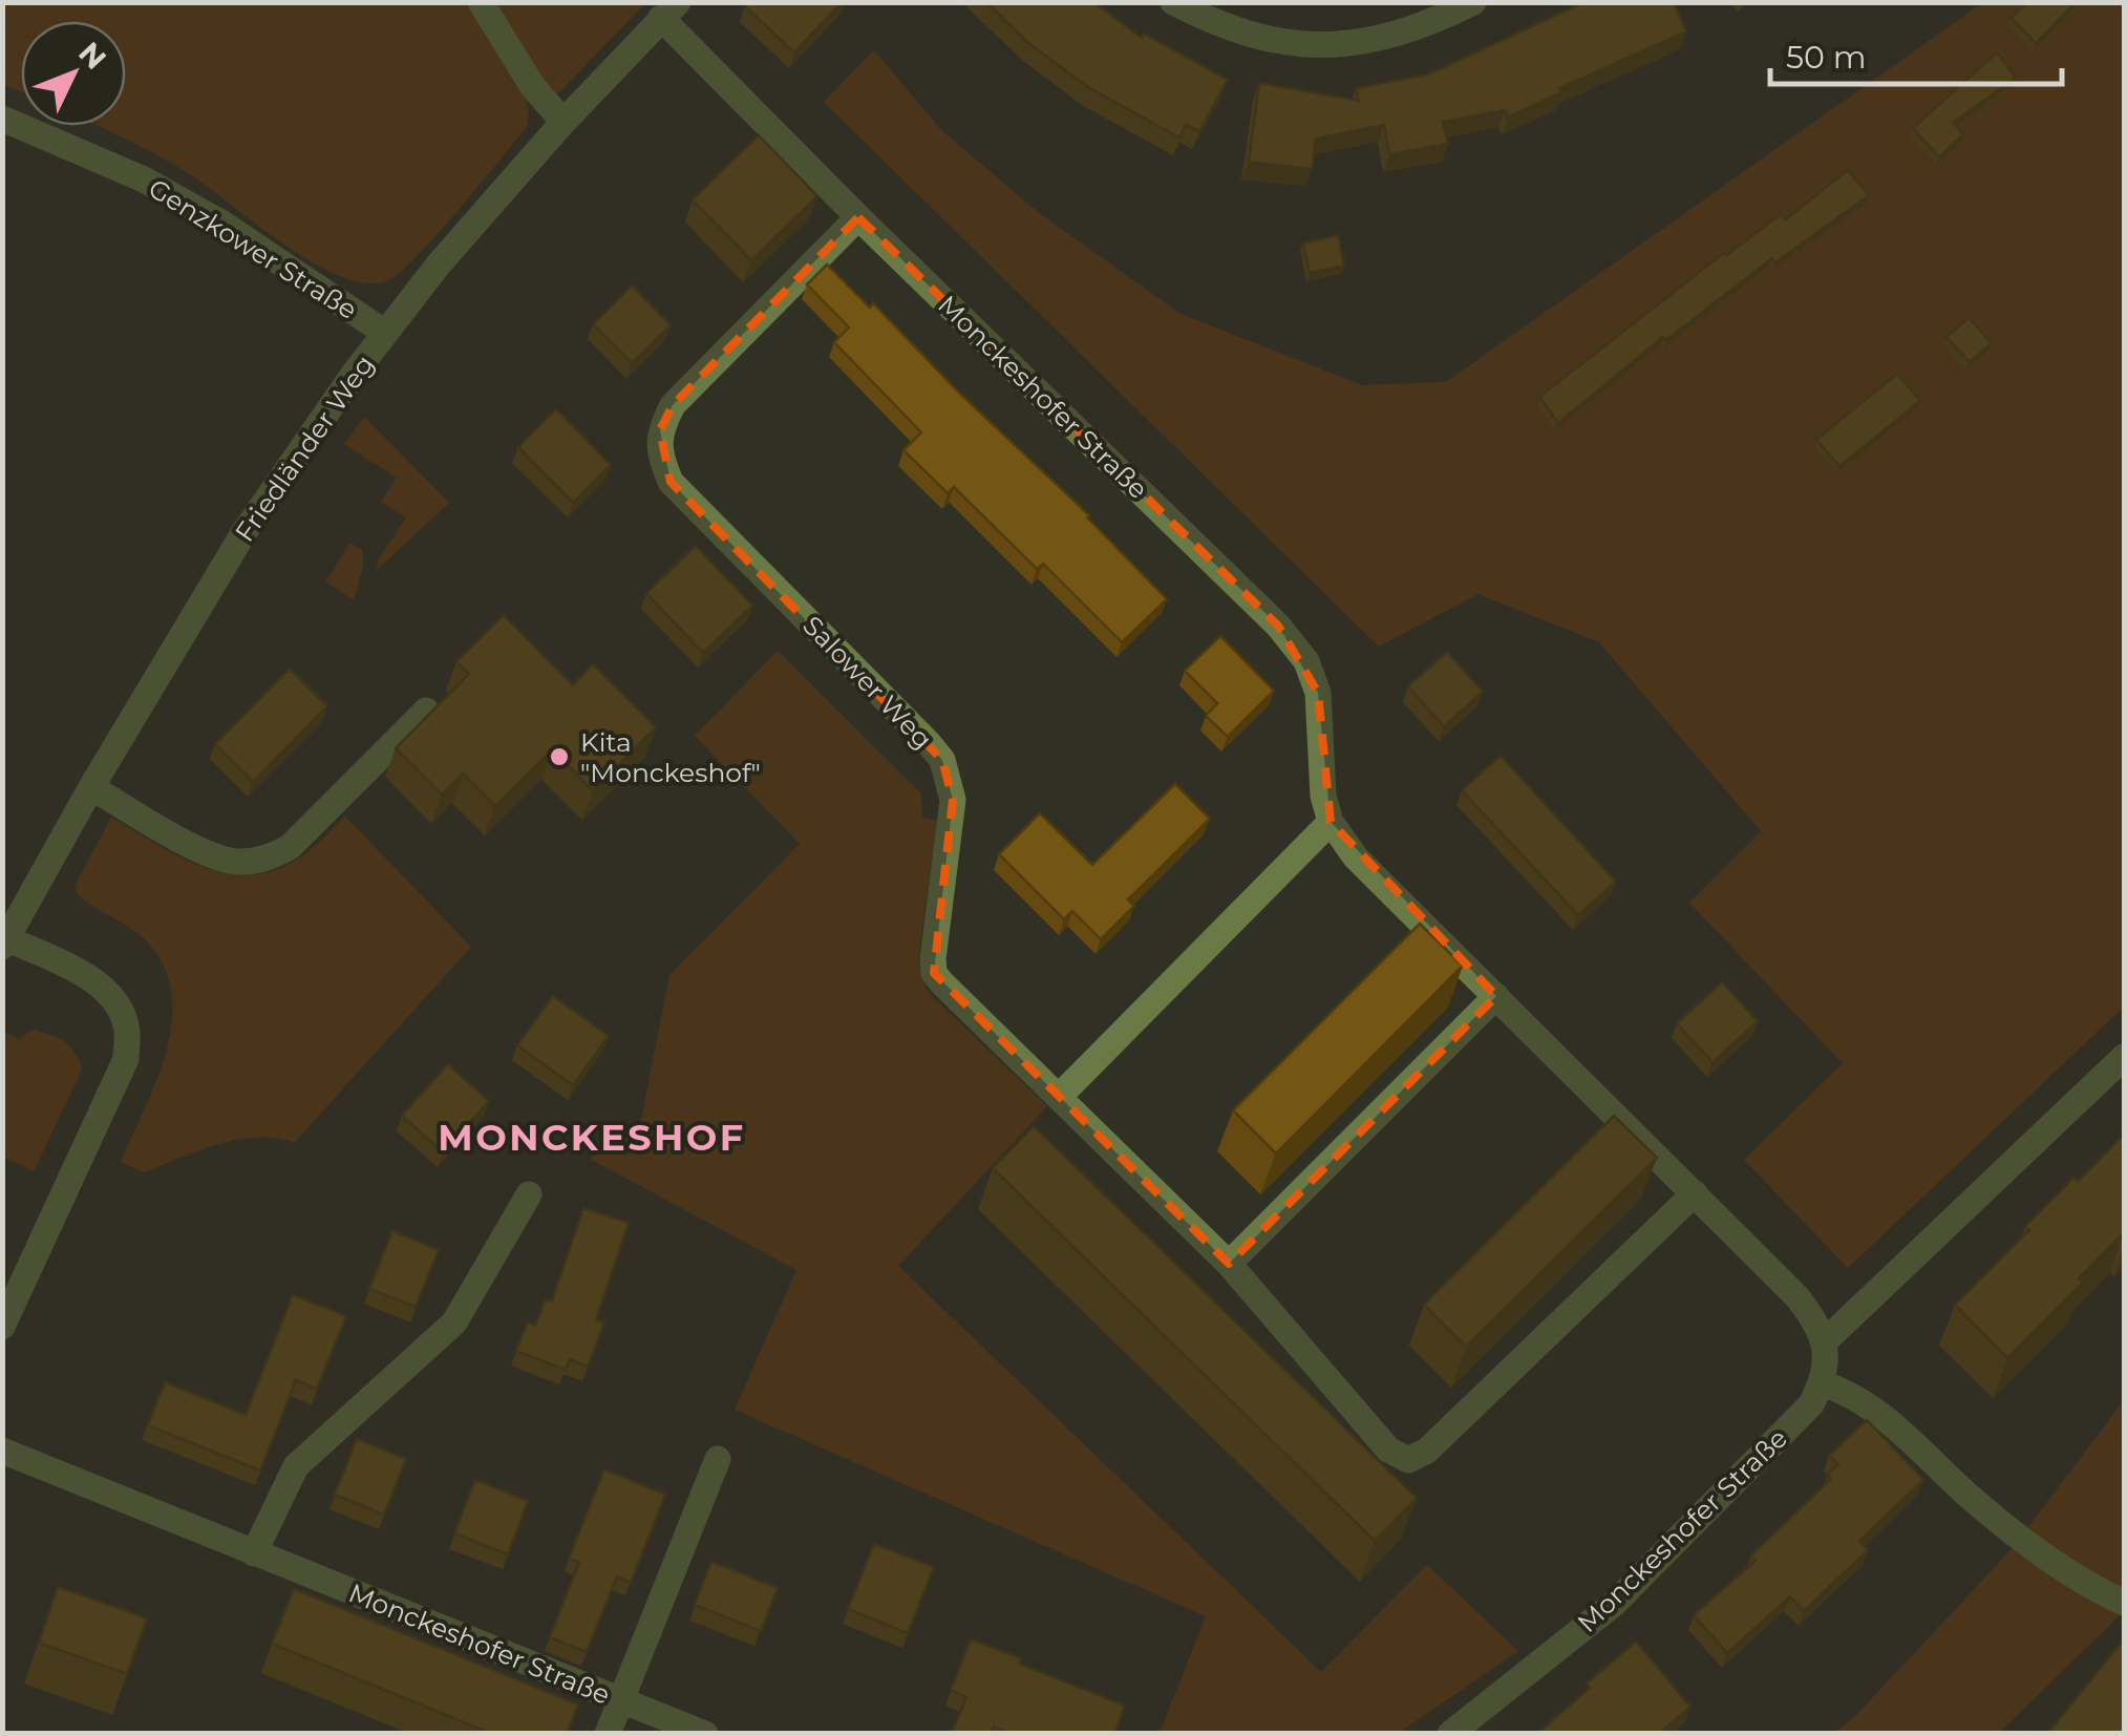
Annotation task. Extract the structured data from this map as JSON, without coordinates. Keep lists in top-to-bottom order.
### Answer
{
  "streets": {
    "street": [
      "Genzkower Straße",
      "Monckeshofer Straße",
      "Friedländer Weg",
      "Salower Weg"
    ]
  },
  "crossings": [
    ["Genzkower Straße", "Friedländer Weg"],
    ["Monckeshofer Straße", "Friedländer Weg"],
    ["Monckeshofer Straße", "Salower Weg"]
  ],
  "districts": ["MONCKESHOF"],
  "places": ["Kita \"Monckeshof\""],
  "scale_bar": "50 m",
  "north": "top right"
}
